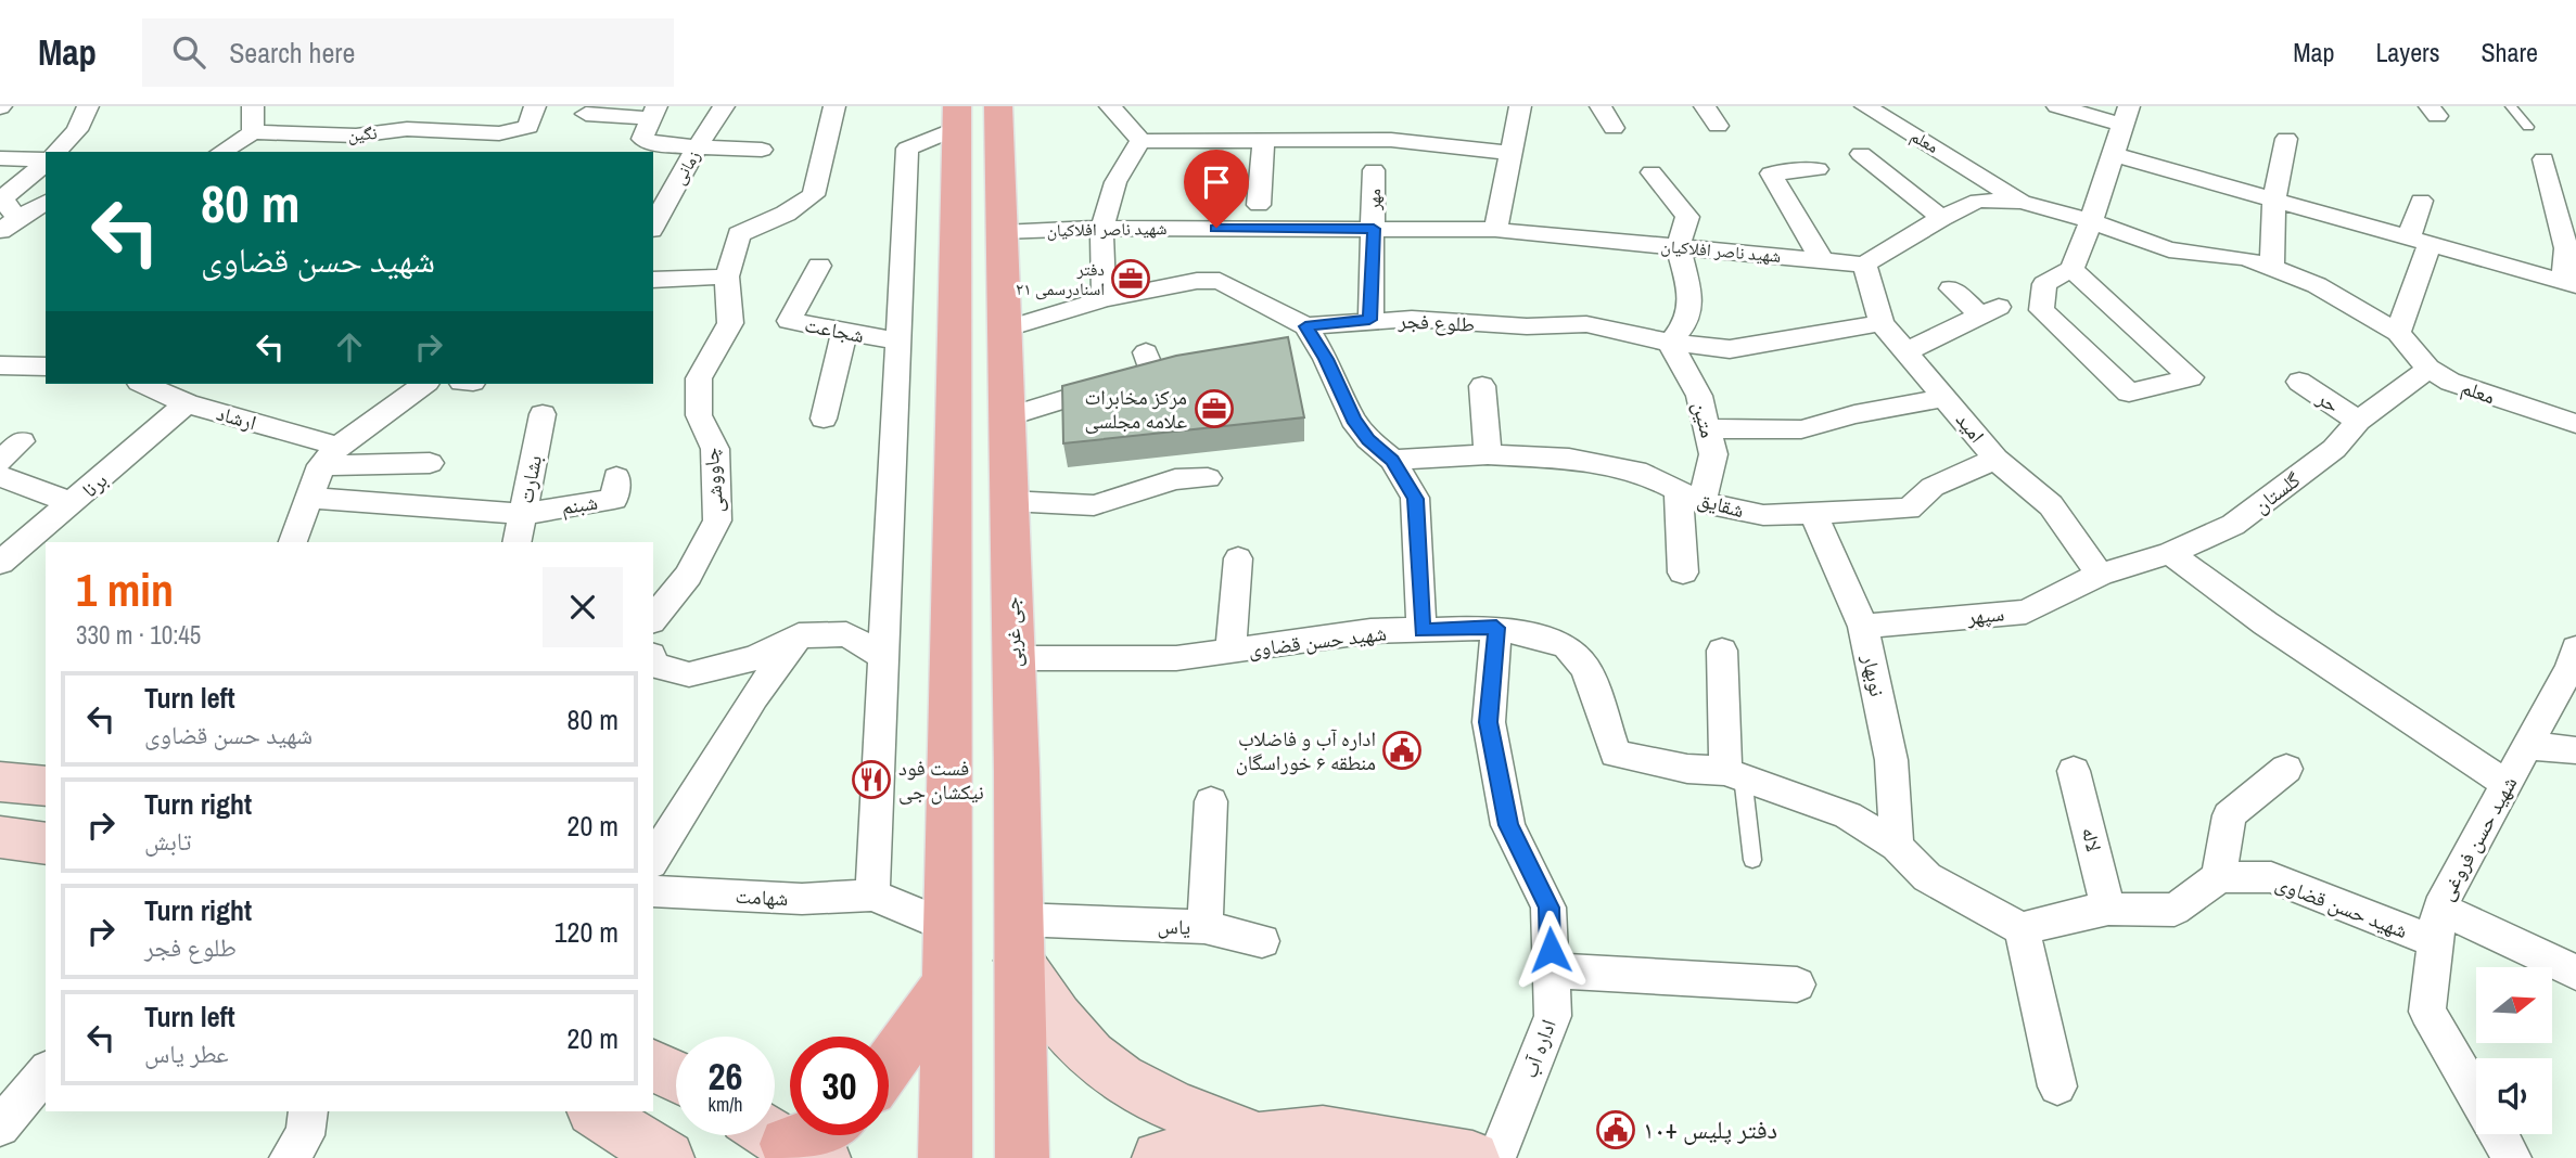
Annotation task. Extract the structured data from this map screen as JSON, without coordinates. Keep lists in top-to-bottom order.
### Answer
{
  "streets": {
    "main road": ["جی غربی"],
    "street": [
      "نگین",
      "معلم",
      "زمانی",
      "مهر",
      "شهید ناصر افلاکیان",
      "طلوع فجر",
      "شجاعت",
      "حر",
      "ارشاد",
      "متین",
      "امید",
      "بشارت",
      "چاووشی",
      "برنا",
      "گلستان",
      "شبنم",
      "شقایق",
      "سپهر",
      "شهید حسن قضاوی",
      "نوبهار",
      "شهید حسن فروغی",
      "لاله",
      "شهامت",
      "یاس",
      "اداره آب"
    ]
  },
  "crossings": [
    ["معلم", "گلستان"],
    ["مهر", "شهید ناصر افلاکیان"],
    ["مهر", "طلوع فجر"],
    ["شهید ناصر افلاکیان", "امید"],
    ["شهید ناصر افلاکیان", "جی غربی"],
    ["طلوع فجر", "متین"],
    ["طلوع فجر", "امید"],
    ["حر", "گلستان"],
    ["ارشاد", "برنا"],
    ["متین", "شقایق"],
    ["امید", "گلستان"],
    ["امید", "شقایق"],
    ["امید", "سپهر"],
    ["بشارت", "شبنم"],
    ["گلستان", "سپهر"],
    ["شقایق", "نوبهار"],
    ["سپهر", "نوبهار"],
    ["جی غربی", "شهید حسن قضاوی"],
    ["جی غربی", "یاس"],
    ["شهید حسن قضاوی", "نوبهار"],
    ["شهید حسن قضاوی", "شهید حسن فروغی"],
    ["شهید حسن قضاوی", "اداره آب"]
  ],
  "places": {
    "office": ["دفتر اسنادرسمی ۲۱", "مرکز مخابرات علامه مجلسی"],
    "public building": ["اداره آب و فاضلاب منطقه ۶ خوراسگان", "دفتر پلیس +۱۰"],
    "restaurant": ["فست فود نیکشان جی"]
  },
  "north": "right",
  "page": {
    "header": "Map",
    "search": "Search here",
    "nav": ["Map", "Layers", "Share"],
    "turn": ["80 m", "شهید حسن قضاوی"],
    "heading": ["1 min", "330 m · 10:45"],
    "list": [
      {
        "name": "Turn left",
        "note": "شهید حسن قضاوی",
        "value": "80 m"
      },
      {
        "name": "Turn right",
        "note": "تابش",
        "value": "20 m"
      },
      {
        "name": "Turn right",
        "note": "طلوع فجر",
        "value": "120 m"
      },
      {
        "name": "Turn left",
        "note": "عطر یاس",
        "value": "20 m"
      }
    ],
    "speed": "26 km/h",
    "limit": "30"
  }
}
